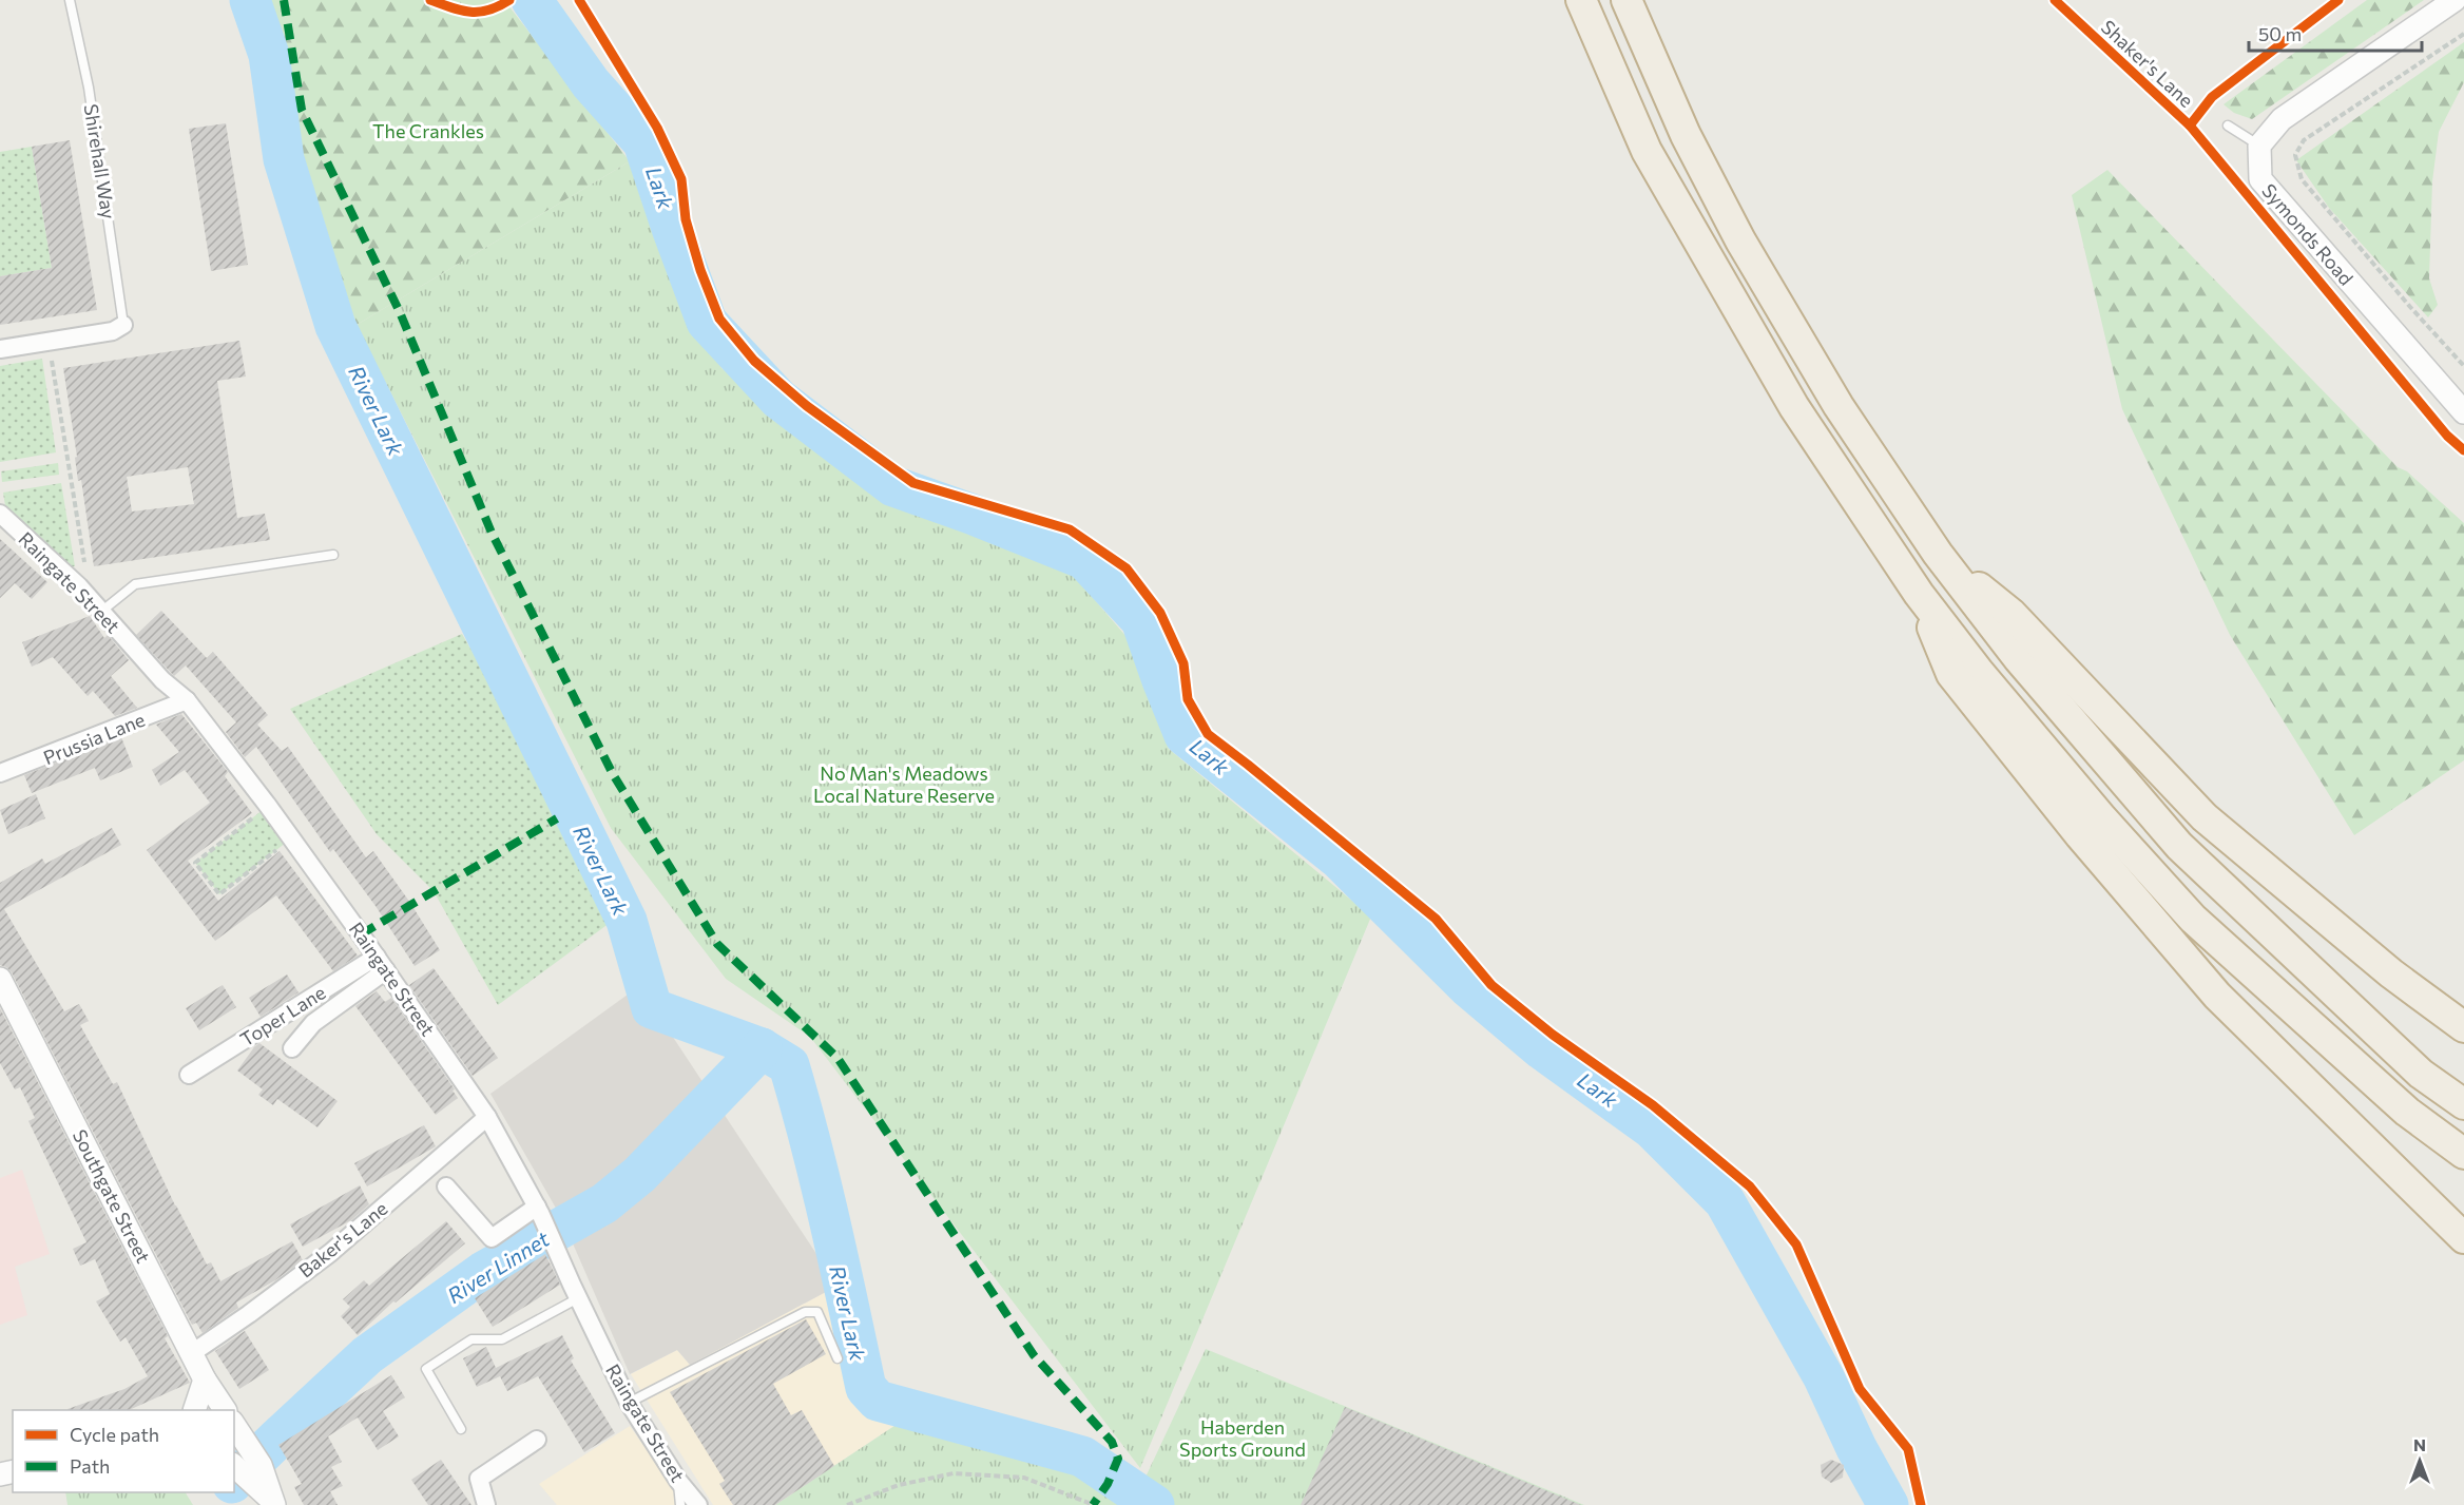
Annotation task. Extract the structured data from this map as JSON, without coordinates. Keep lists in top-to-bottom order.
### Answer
{
  "streets": {
    "street": [
      "Symonds Road",
      "Raingate Street",
      "Prussia Lane",
      "Toper Lane",
      "Southgate Street",
      "Baker's Lane"
    ],
    "lane": ["Shirehall Way"],
    "cycle path": ["Shaker's Lane"]
  },
  "crossings": [
    ["Raingate Street", "Prussia Lane"],
    ["Raingate Street", "Toper Lane"],
    ["Raingate Street", "Baker's Lane"],
    ["Southgate Street", "Baker's Lane"]
  ],
  "water": ["Lark", "River Lark", "River Linnet"],
  "parks": ["The Crankles", "No Man's Meadows Local Nature Reserve", "Haberden Sports Ground"],
  "legend": ["Cycle path", "Path"],
  "scale_bar": "50 m",
  "north": "top"
}
